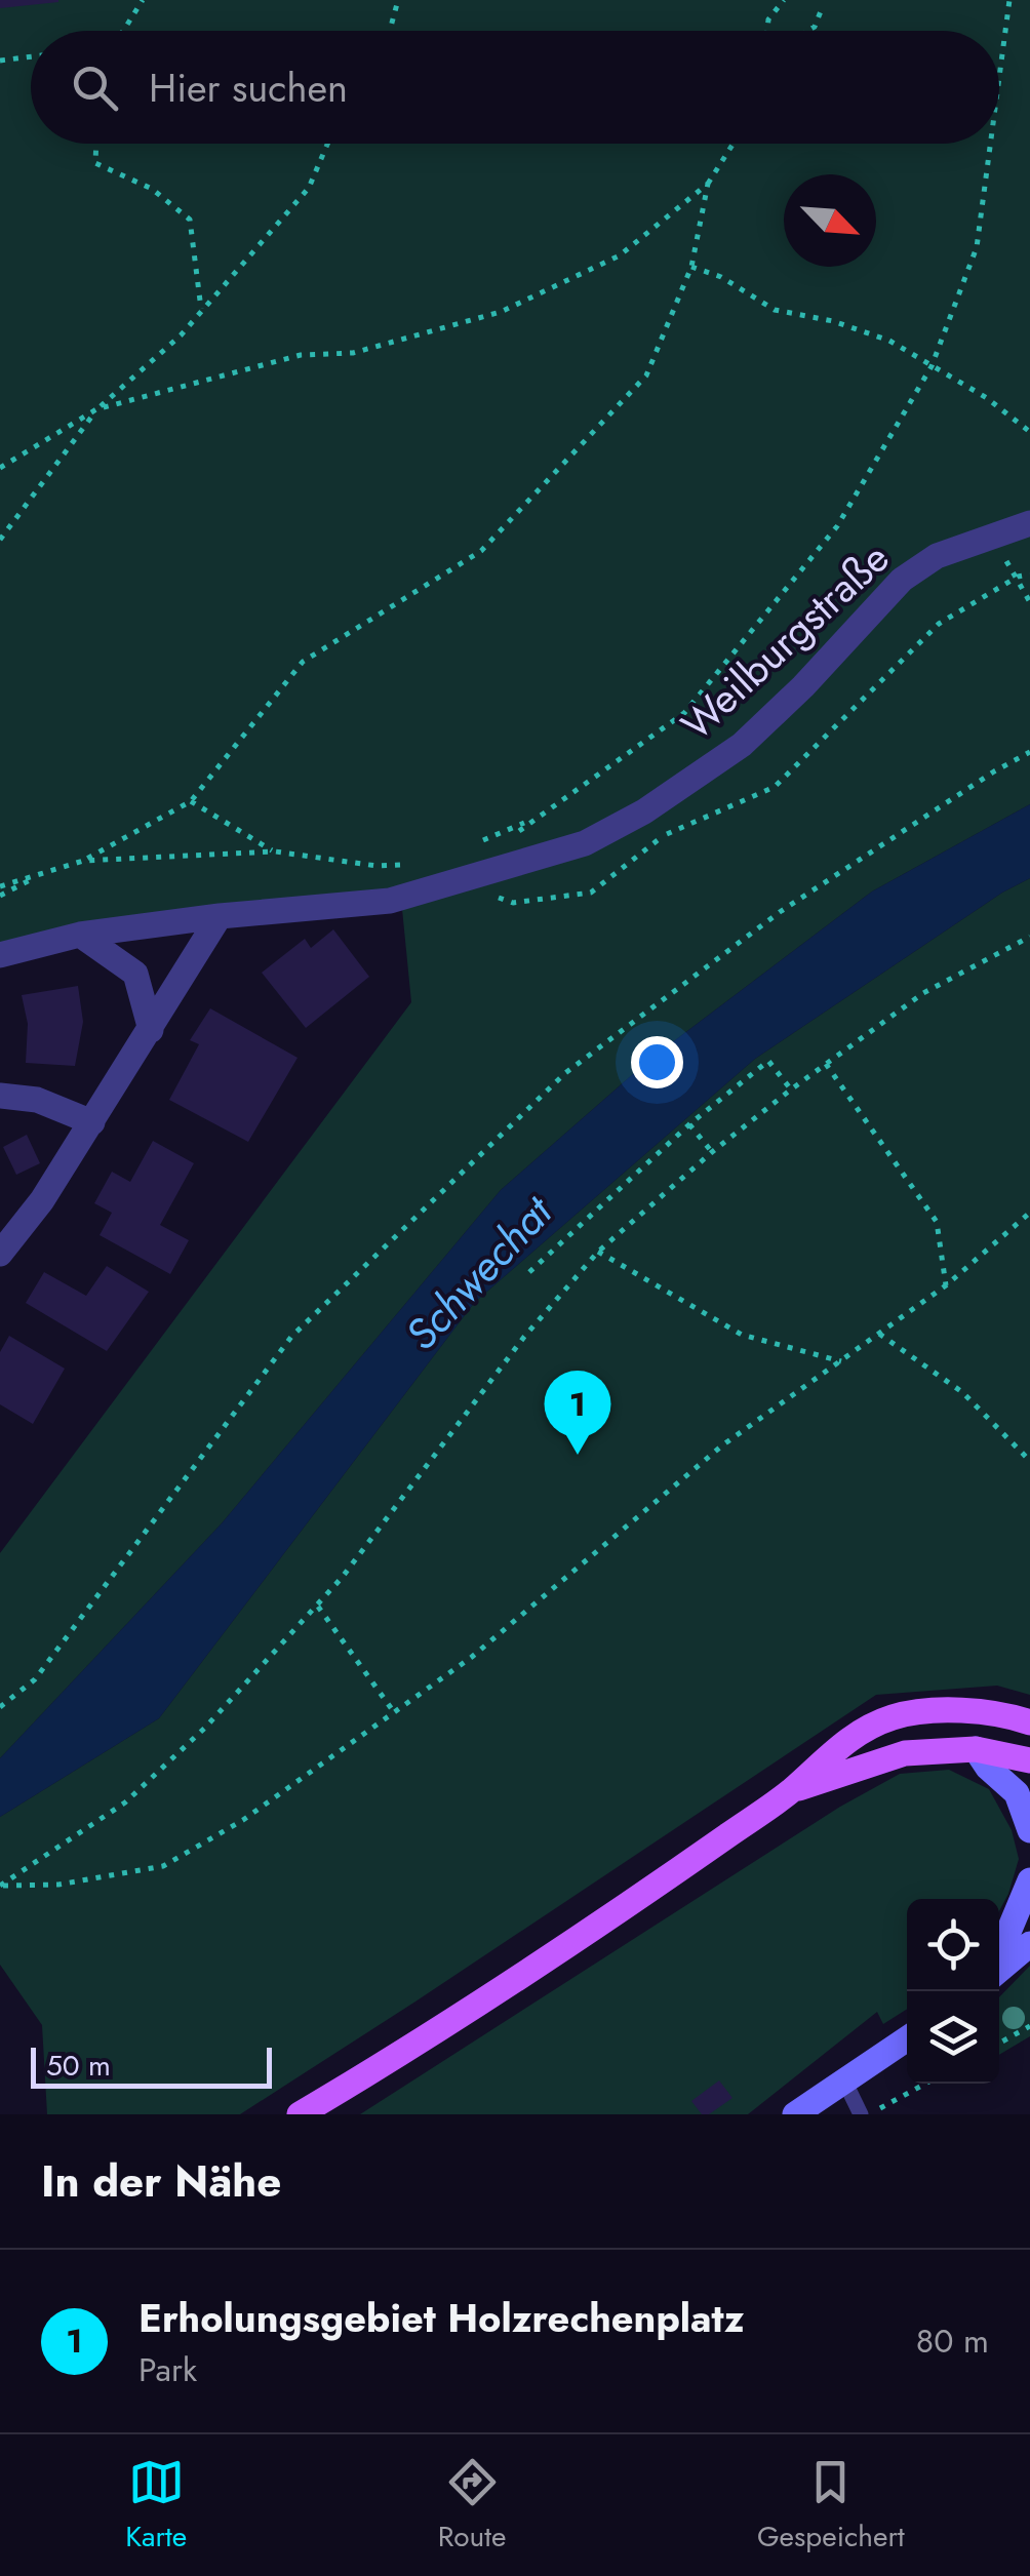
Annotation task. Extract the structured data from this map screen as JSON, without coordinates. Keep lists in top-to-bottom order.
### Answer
{
  "streets": {
    "street": ["Weilburgstraße"]
  },
  "water": ["Schwechat"],
  "scale_bar": "50 m",
  "north": "bottom right",
  "page": {
    "search": "Hier suchen",
    "pins": "1",
    "scale": "50 m",
    "heading": "In der Nähe",
    "list": [
      {
        "mark": "1",
        "name": "Erholungsgebiet Holzrechenplatz",
        "note": "Park",
        "value": "80 m"
      }
    ],
    "nav": ["Karte", "Route", "Gespeichert"]
  }
}
